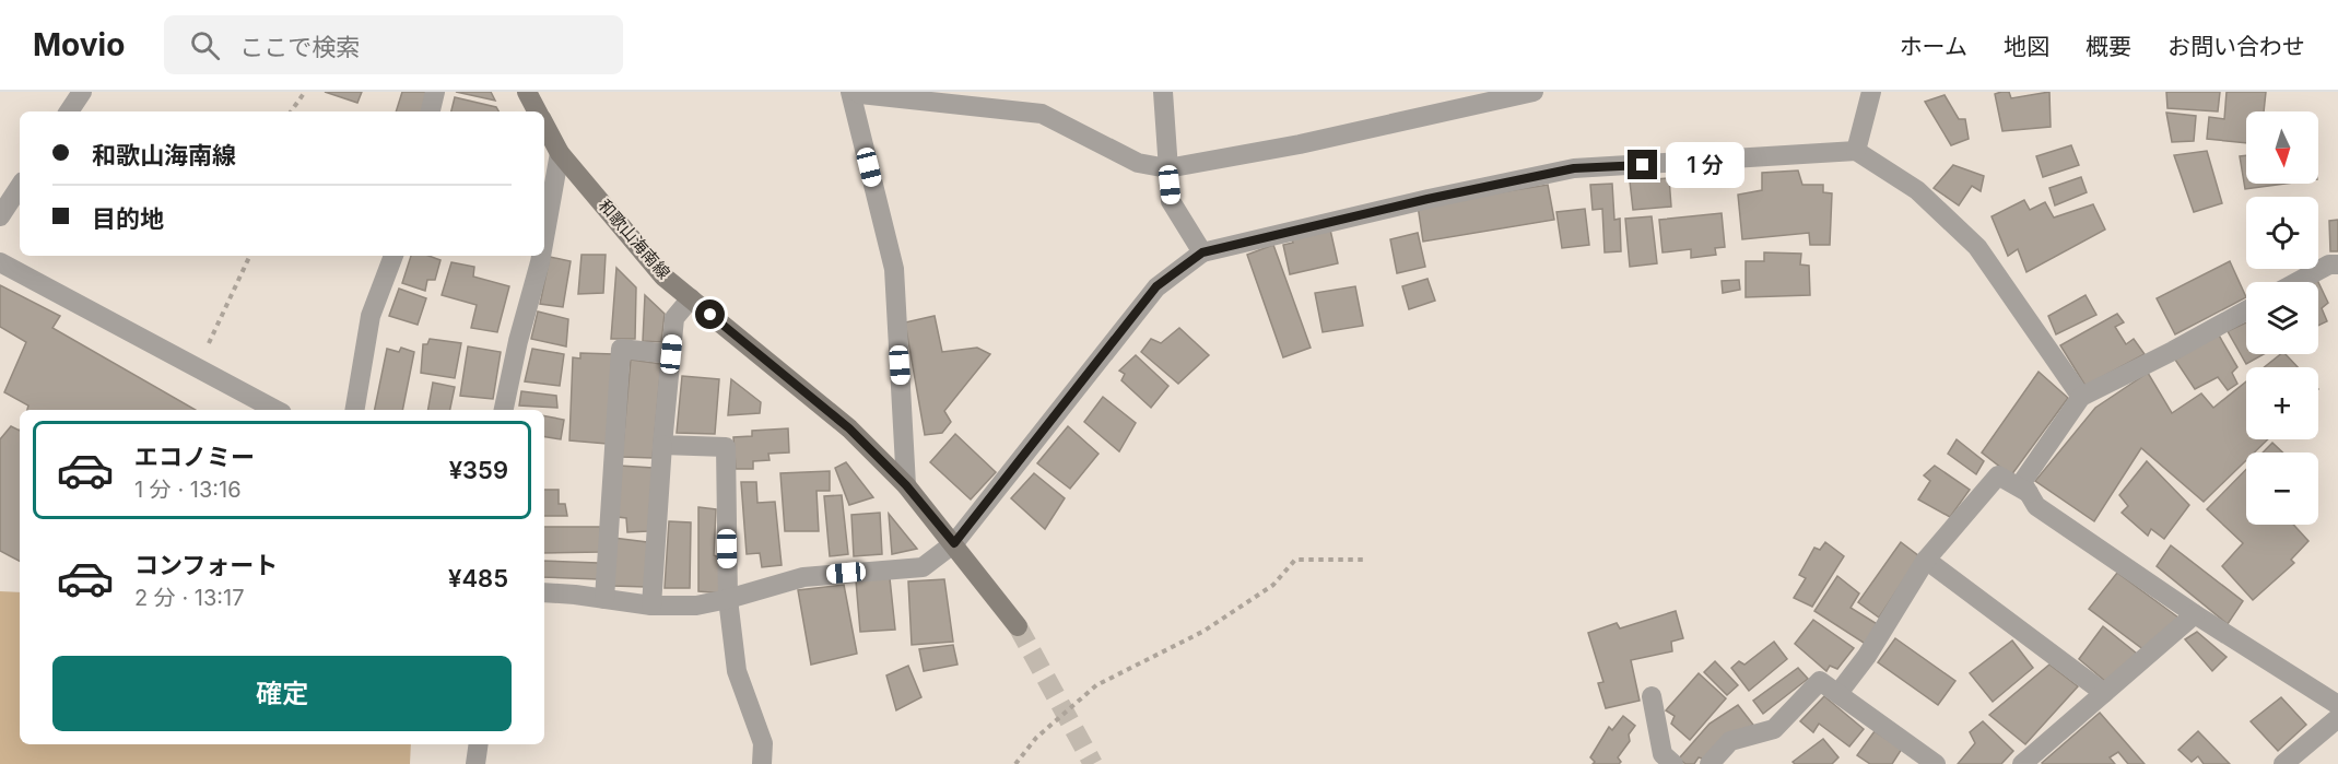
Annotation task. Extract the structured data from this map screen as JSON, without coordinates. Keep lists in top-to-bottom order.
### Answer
{
  "streets": {
    "main road": ["和歌山海南線"]
  },
  "north": "bottom",
  "page": {
    "header": "Movio",
    "search": "ここで検索",
    "nav": [
      "ホーム",
      "地図",
      "概要",
      "お問い合わせ"
    ],
    "map_buttons": ["+", "−"],
    "banner": ["和歌山海南線", "目的地"],
    "bubble": "1 分",
    "list": [
      {
        "name": "エコノミー",
        "note": "1 分 · 13:16",
        "value": "¥359"
      },
      {
        "name": "コンフォート",
        "note": "2 分 · 13:17",
        "value": "¥485"
      }
    ],
    "buttons": "確定"
  }
}
